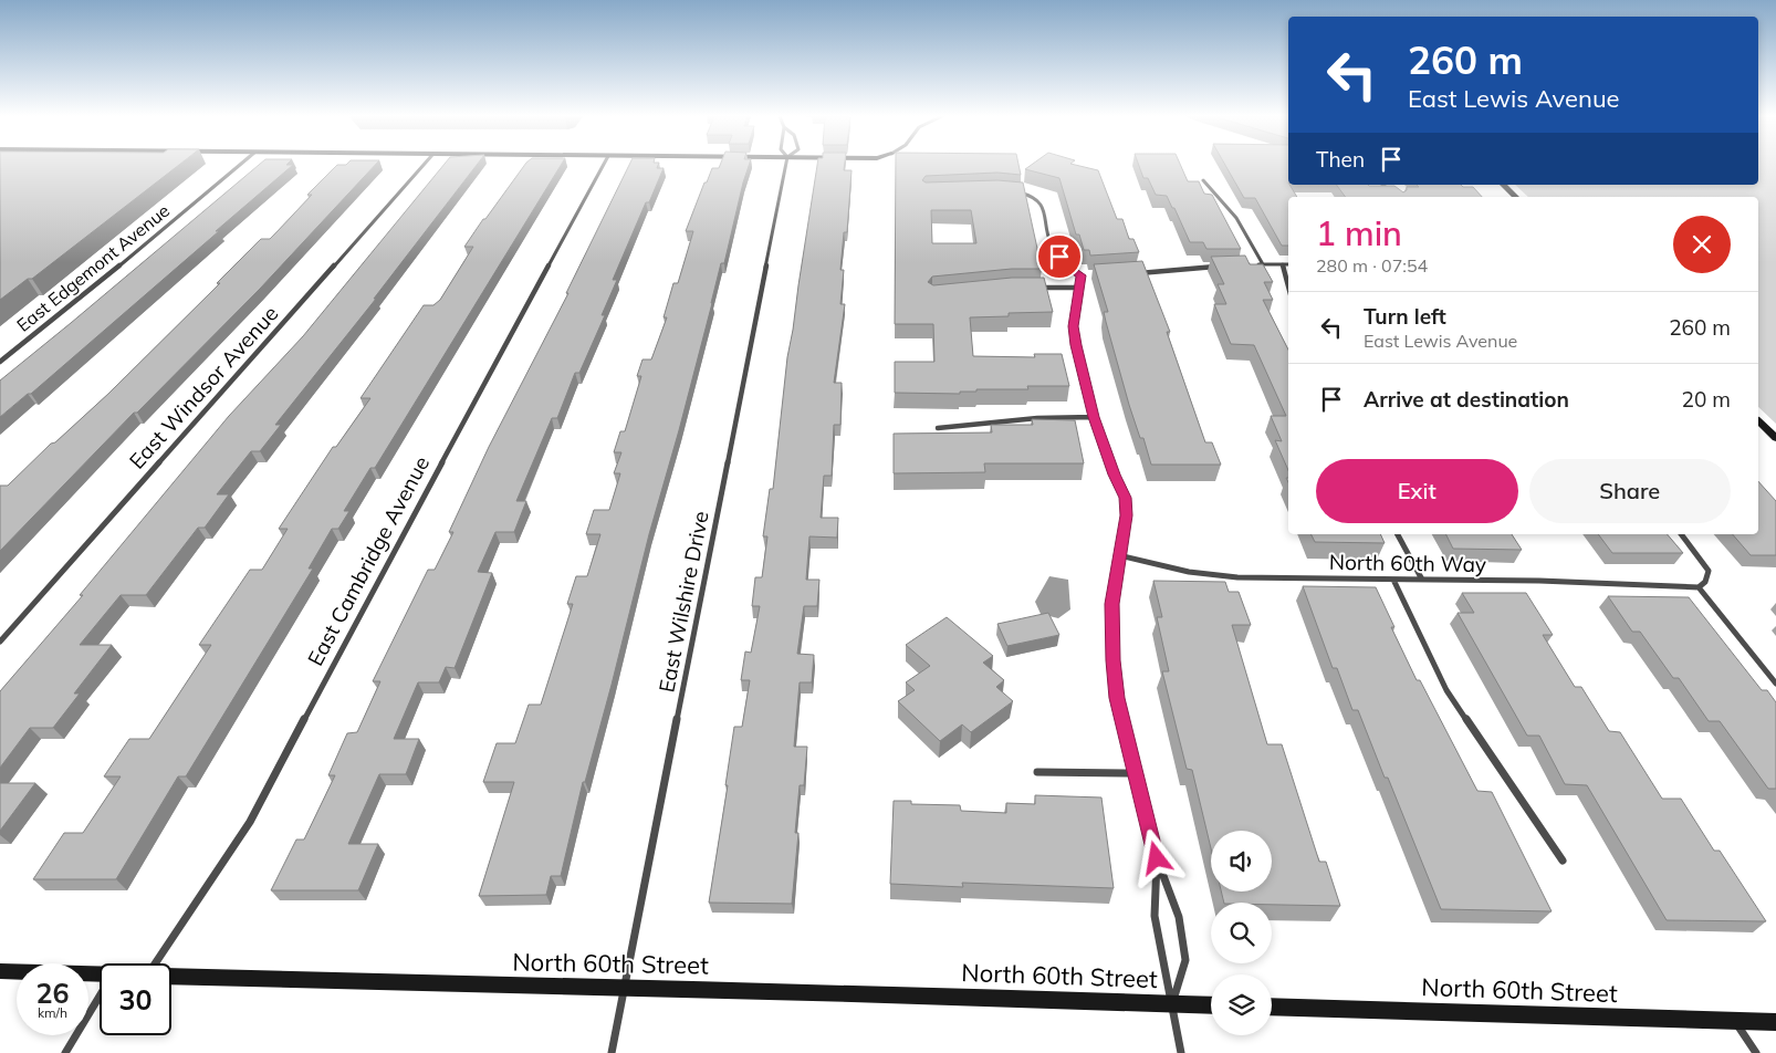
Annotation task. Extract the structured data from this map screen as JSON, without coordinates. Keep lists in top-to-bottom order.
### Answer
{
  "streets": {
    "street": [
      "East Edgemont Avenue",
      "East Windsor Avenue",
      "East Cambridge Avenue",
      "North 60th Way",
      "East Wilshire Drive",
      "North 60th Street"
    ]
  },
  "crossings": [
    ["East Wilshire Drive", "North 60th Street"]
  ],
  "page": {
    "turn": ["260 m", "East Lewis Avenue"],
    "then": "Then",
    "heading": ["1 min", "280 m · 07:54"],
    "list": [
      {
        "name": "Turn left",
        "note": "East Lewis Avenue",
        "value": "260 m"
      },
      {
        "name": "Arrive at destination",
        "value": "20 m"
      }
    ],
    "buttons": ["Exit", "Share"],
    "speed": "26 km/h",
    "limit": "30"
  }
}
